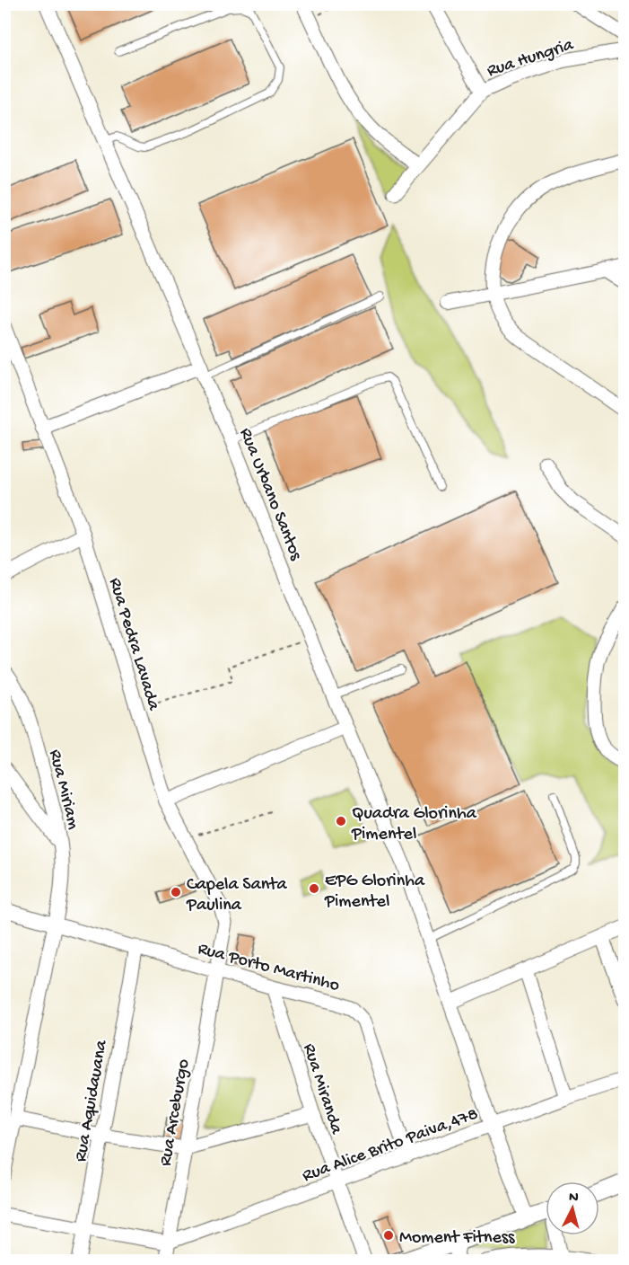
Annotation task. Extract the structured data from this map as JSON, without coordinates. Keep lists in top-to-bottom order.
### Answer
{
  "streets": {
    "street": [
      "Rua Hungria",
      "Rua Urbano Santos",
      "Rua Pedra Lavada",
      "Rua Miriam",
      "Rua Porto Martinho",
      "Rua Miranda",
      "Rua Aquidauana",
      "Rua Arceburgo",
      "Rua Alice Brito Paiva,478"
    ]
  },
  "crossings": [
    ["Rua Urbano Santos", "Rua Alice Brito Paiva,478"],
    ["Rua Pedra Lavada", "Rua Porto Martinho"],
    ["Rua Pedra Lavada", "Rua Arceburgo"],
    ["Rua Miriam", "Rua Porto Martinho"],
    ["Rua Porto Martinho", "Rua Miranda"],
    ["Rua Porto Martinho", "Rua Aquidauana"],
    ["Rua Porto Martinho", "Rua Arceburgo"],
    ["Rua Porto Martinho", "Rua Alice Brito Paiva,478"],
    ["Rua Miranda", "Rua Alice Brito Paiva,478"],
    ["Rua Arceburgo", "Rua Alice Brito Paiva,478"]
  ],
  "places": [
    "Quadra Glorinha Pimentel",
    "EPG Glorinha Pimentel",
    "Capela Santa Paulina",
    "Moment Fitness"
  ],
  "north": "top"
}
